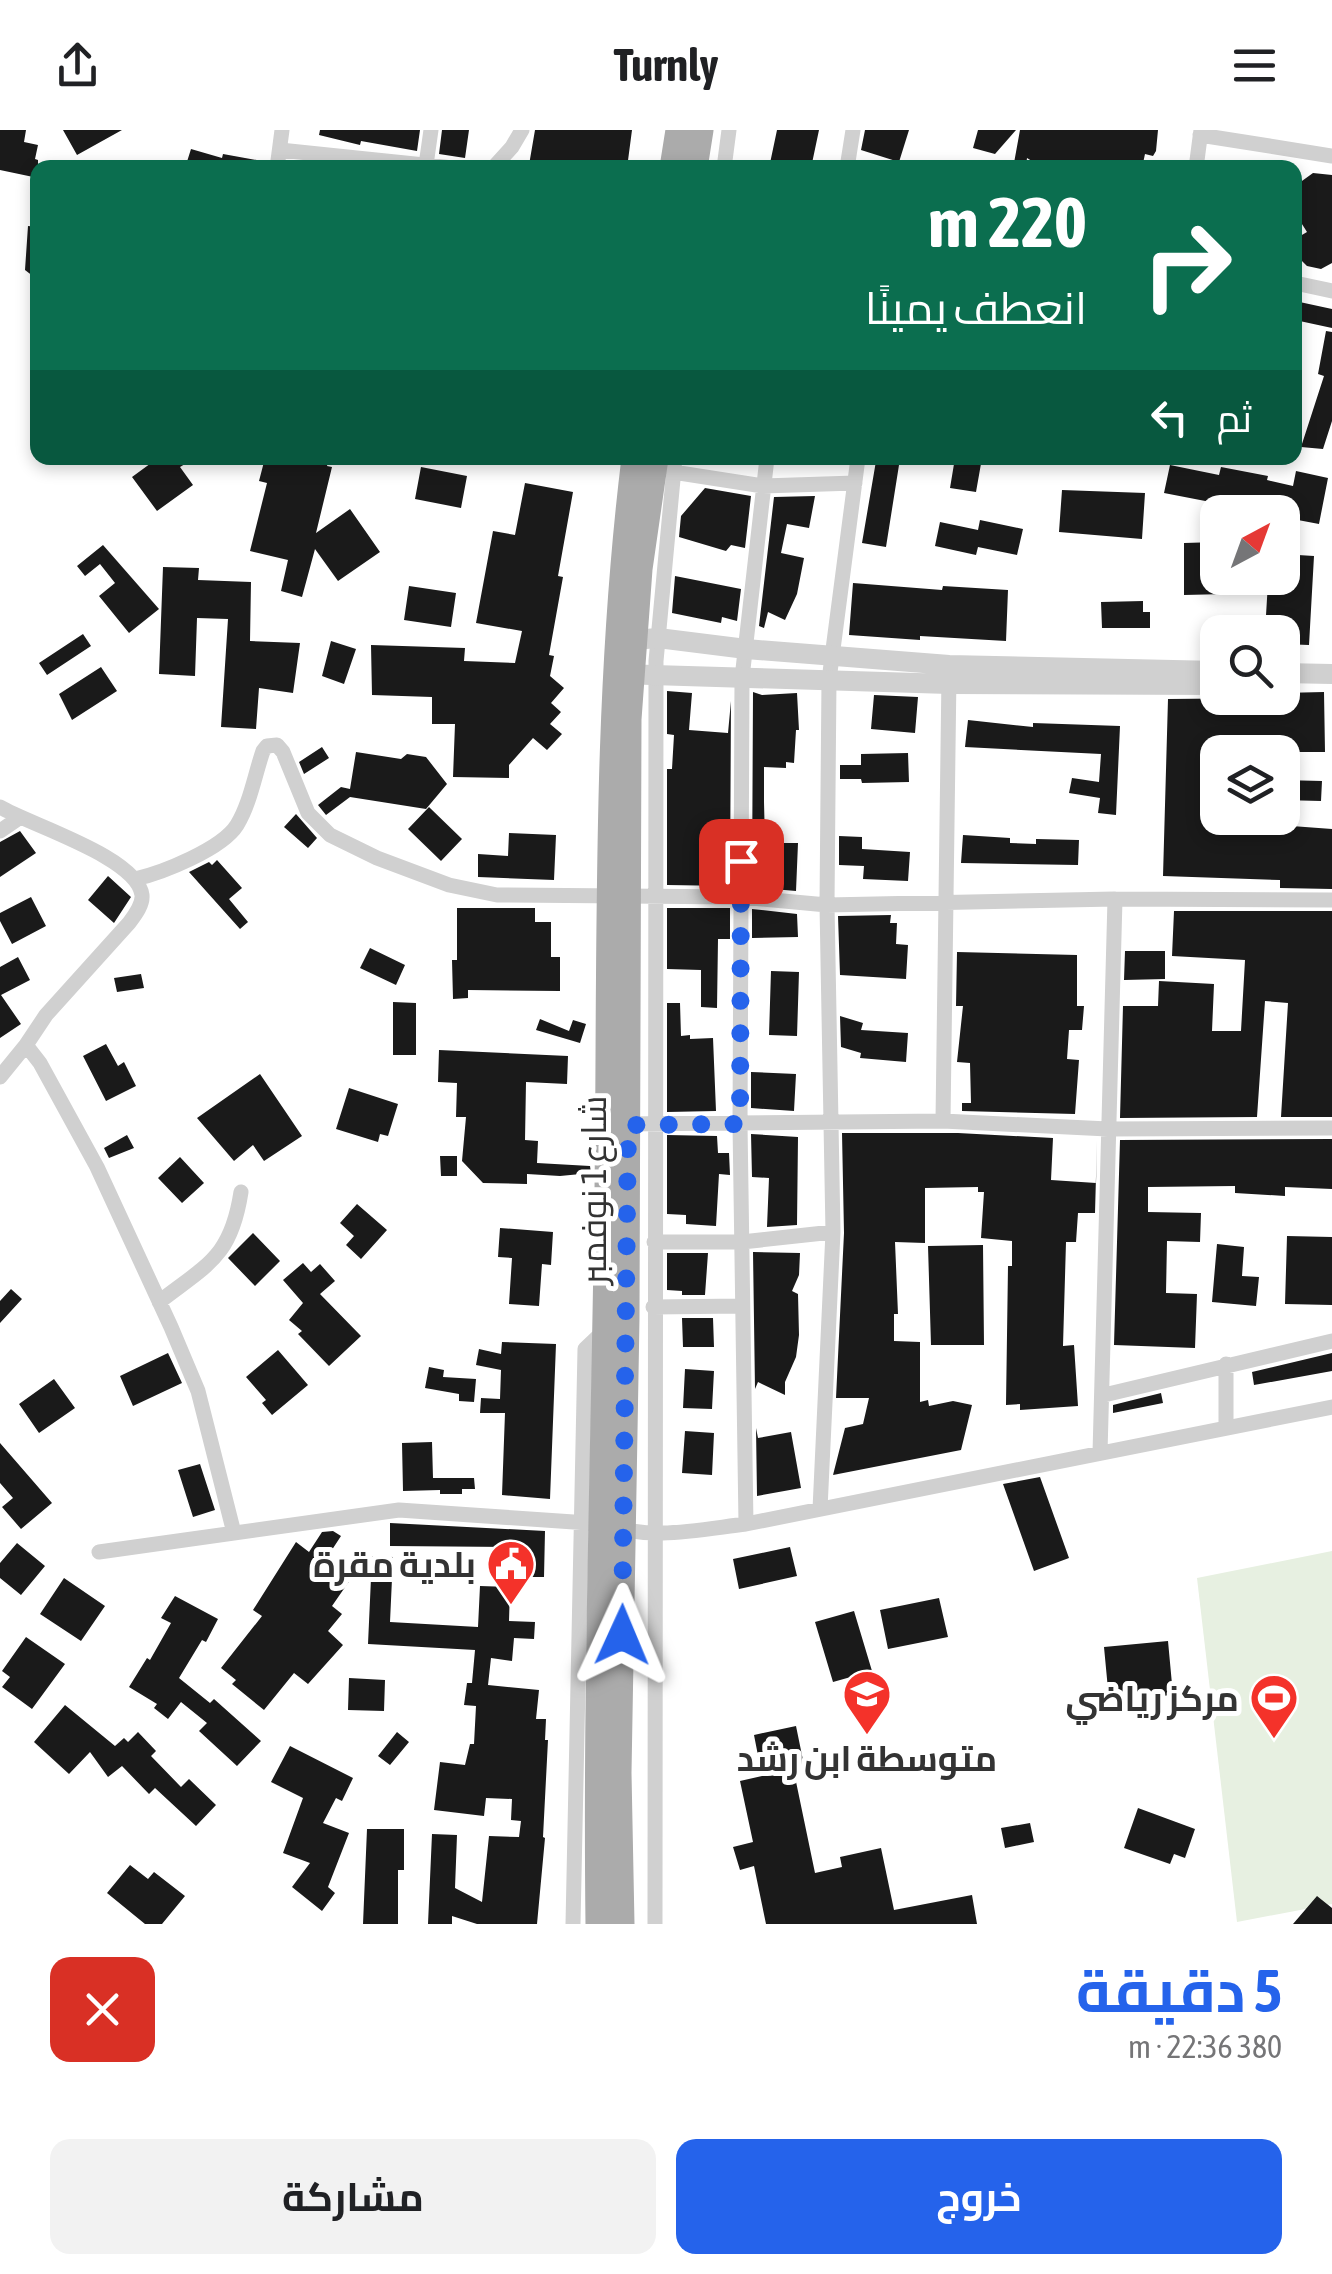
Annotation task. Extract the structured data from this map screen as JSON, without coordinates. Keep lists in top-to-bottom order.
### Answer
{
  "streets": {
    "main road": ["شارع 1 نوفمبر"]
  },
  "places": {
    "public building": ["بلدية مقرة"],
    "school or university": ["متوسطة ابن رشد"],
    "sports": ["مركز رياضي"]
  },
  "north": "top right",
  "page": {
    "header": "Turnly",
    "turn": ["220 m", "انعطف يمينًا"],
    "then": "ثم",
    "heading": ["5 دقيقة", "380 m · 22:36"],
    "buttons": ["خروج", "مشاركة"]
  }
}
